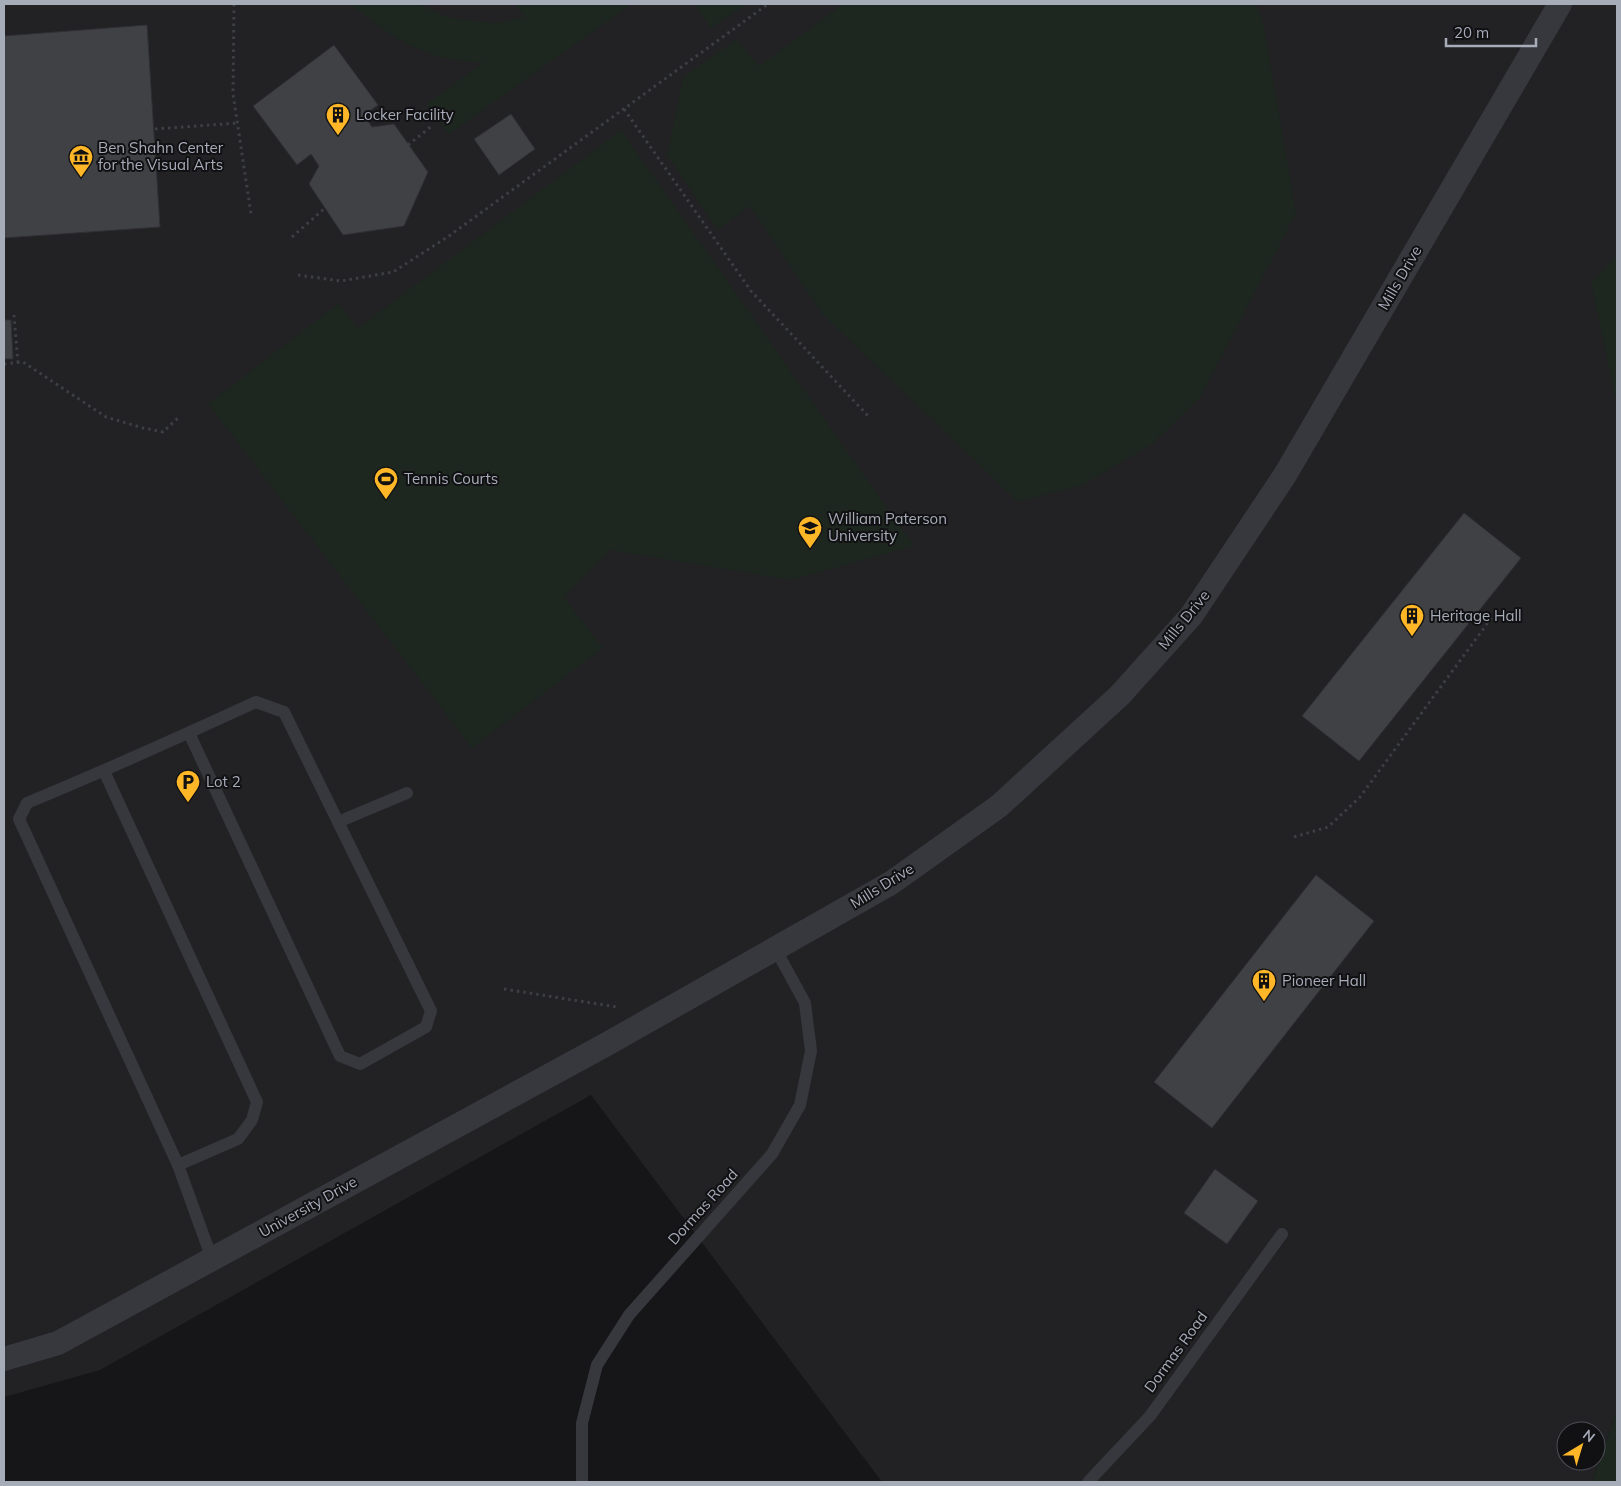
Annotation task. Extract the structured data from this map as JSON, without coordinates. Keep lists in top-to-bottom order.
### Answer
{
  "streets": {
    "street": ["Mills Drive", "University Drive"],
    "lane": ["Dormas Road"]
  },
  "crossings": [
    ["Mills Drive", "University Drive"],
    ["Mills Drive", "Dormas Road"]
  ],
  "places": {
    "building": ["Locker Facility", "Heritage Hall", "Pioneer Hall"],
    "museum": ["Ben Shahn Center for the Visual Arts"],
    "sports": ["Tennis Courts"],
    "school or university": ["William Paterson University"],
    "parking": ["Lot 2"]
  },
  "scale_bar": "20 m",
  "north": "top right"
}
